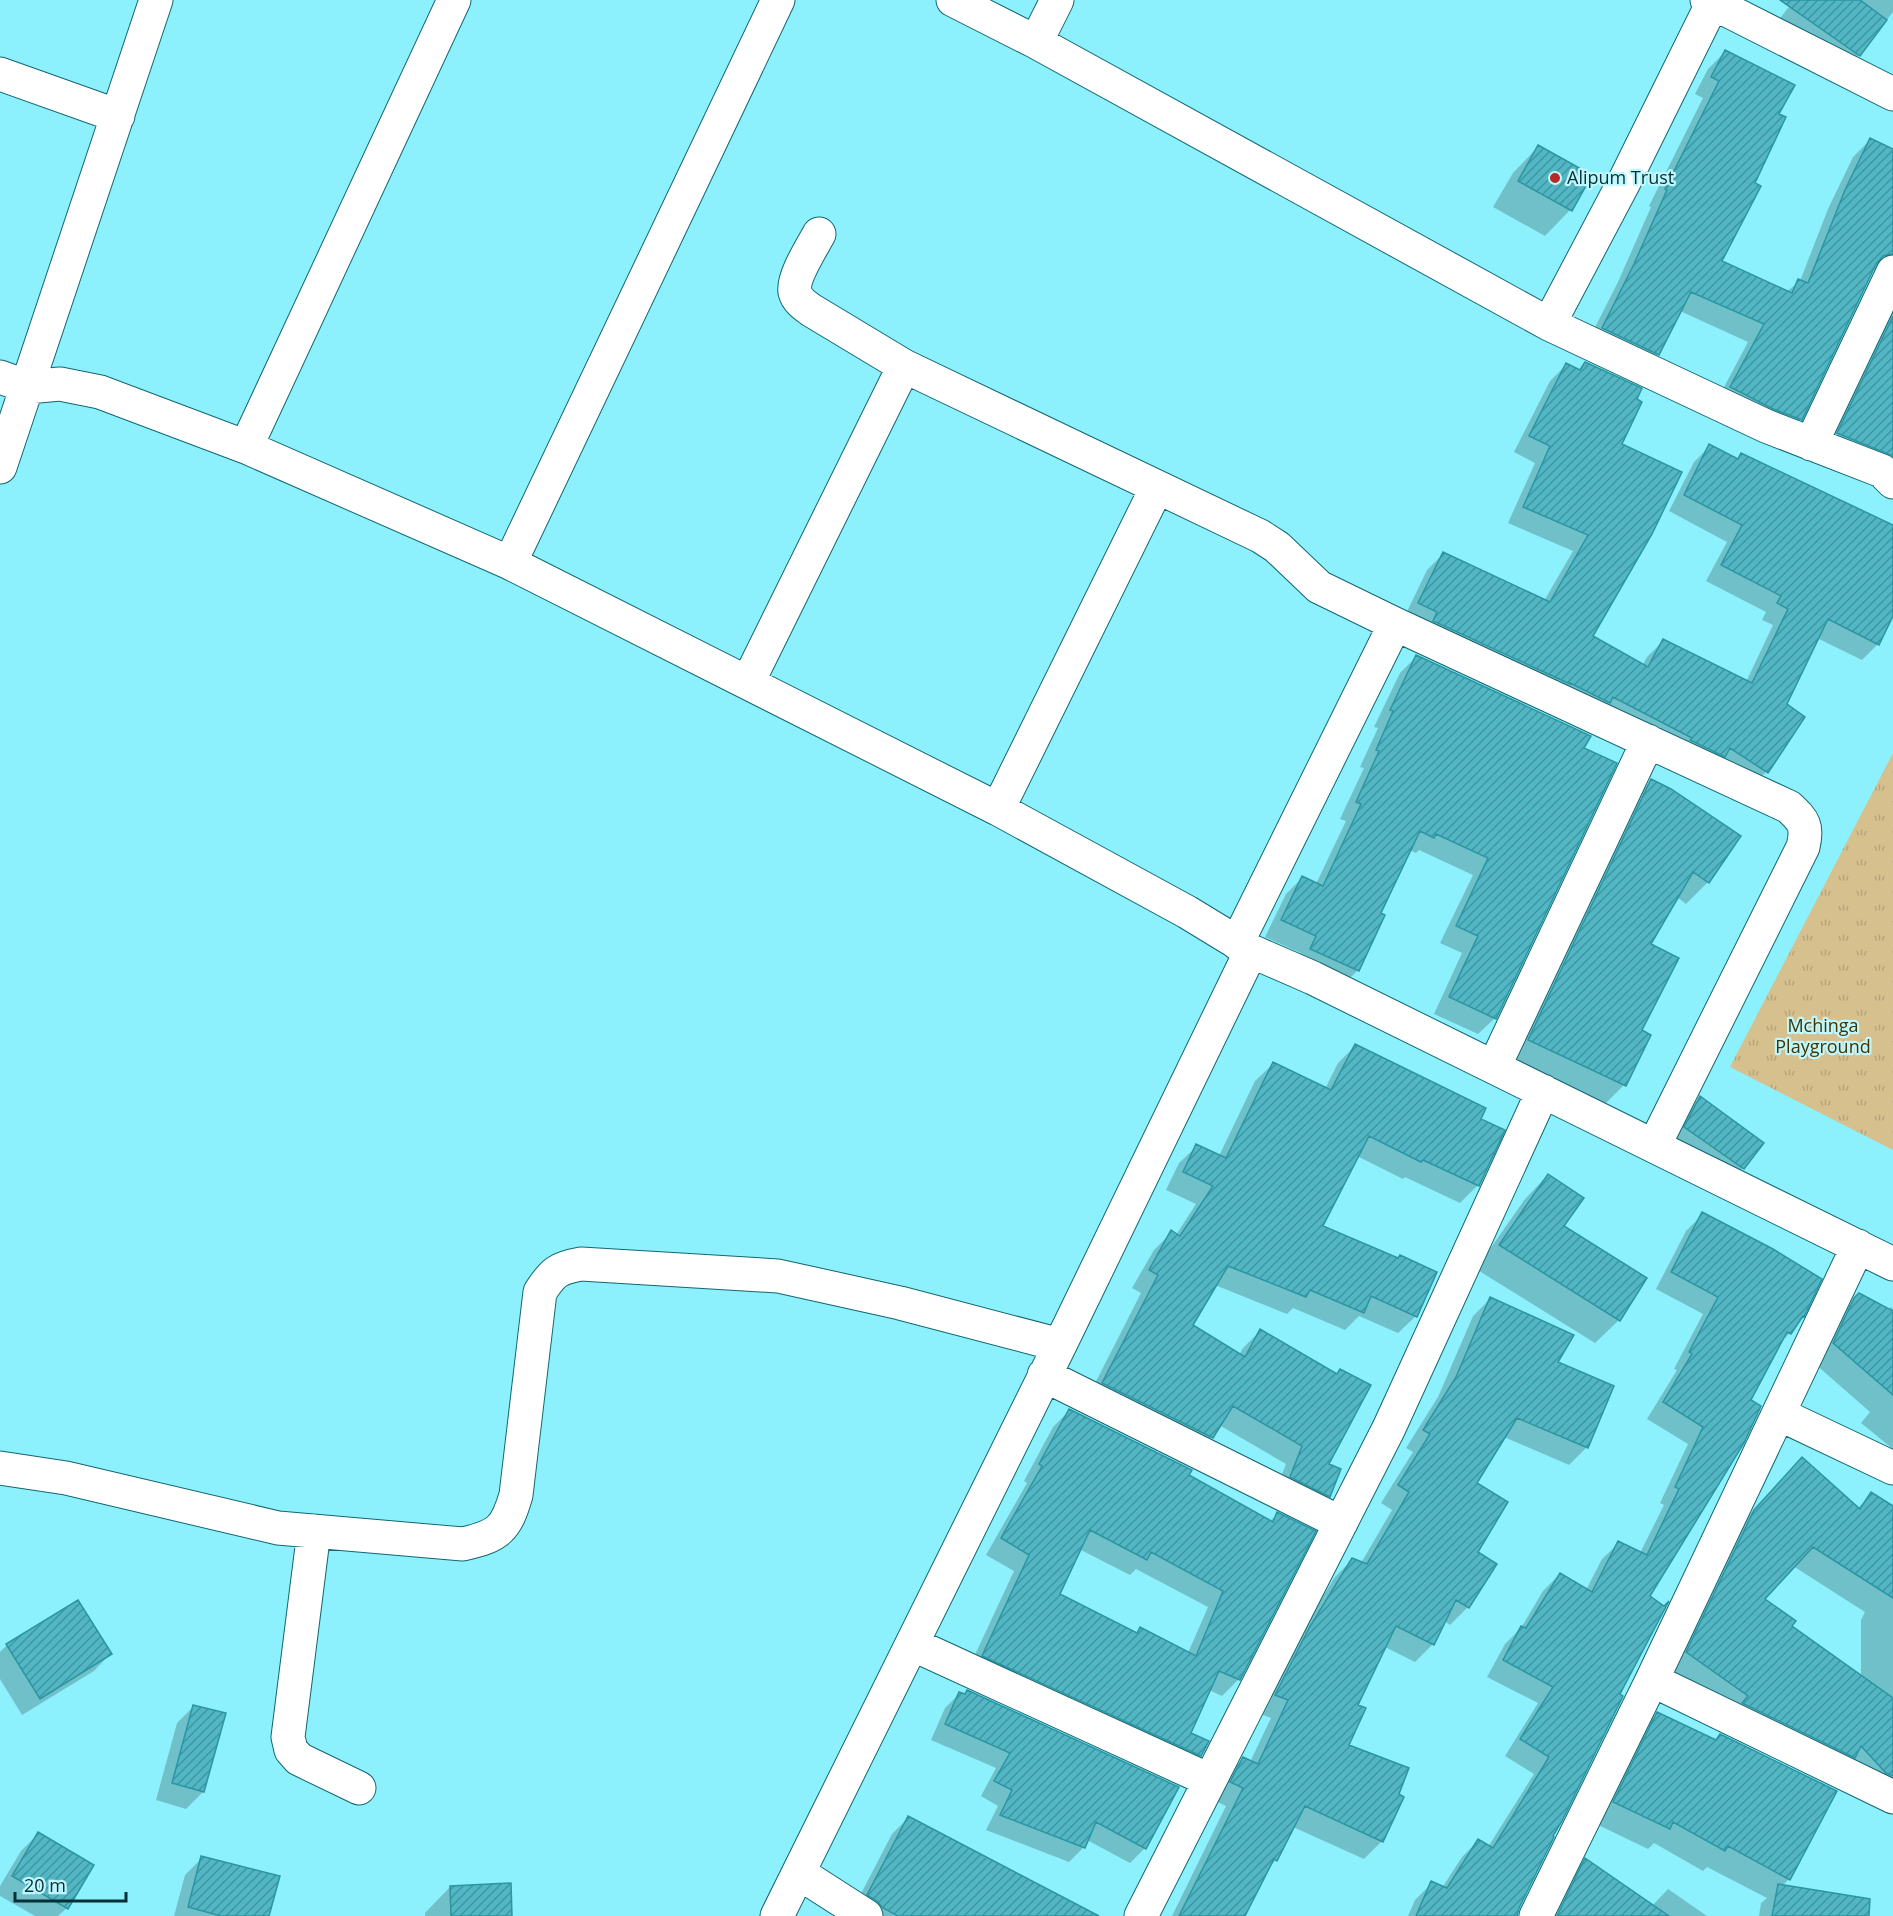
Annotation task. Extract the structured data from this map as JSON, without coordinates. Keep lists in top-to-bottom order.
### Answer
{
  "parks": ["Mchinga Playground"],
  "places": ["Alipum Trust"],
  "scale_bar": "20 m"
}
